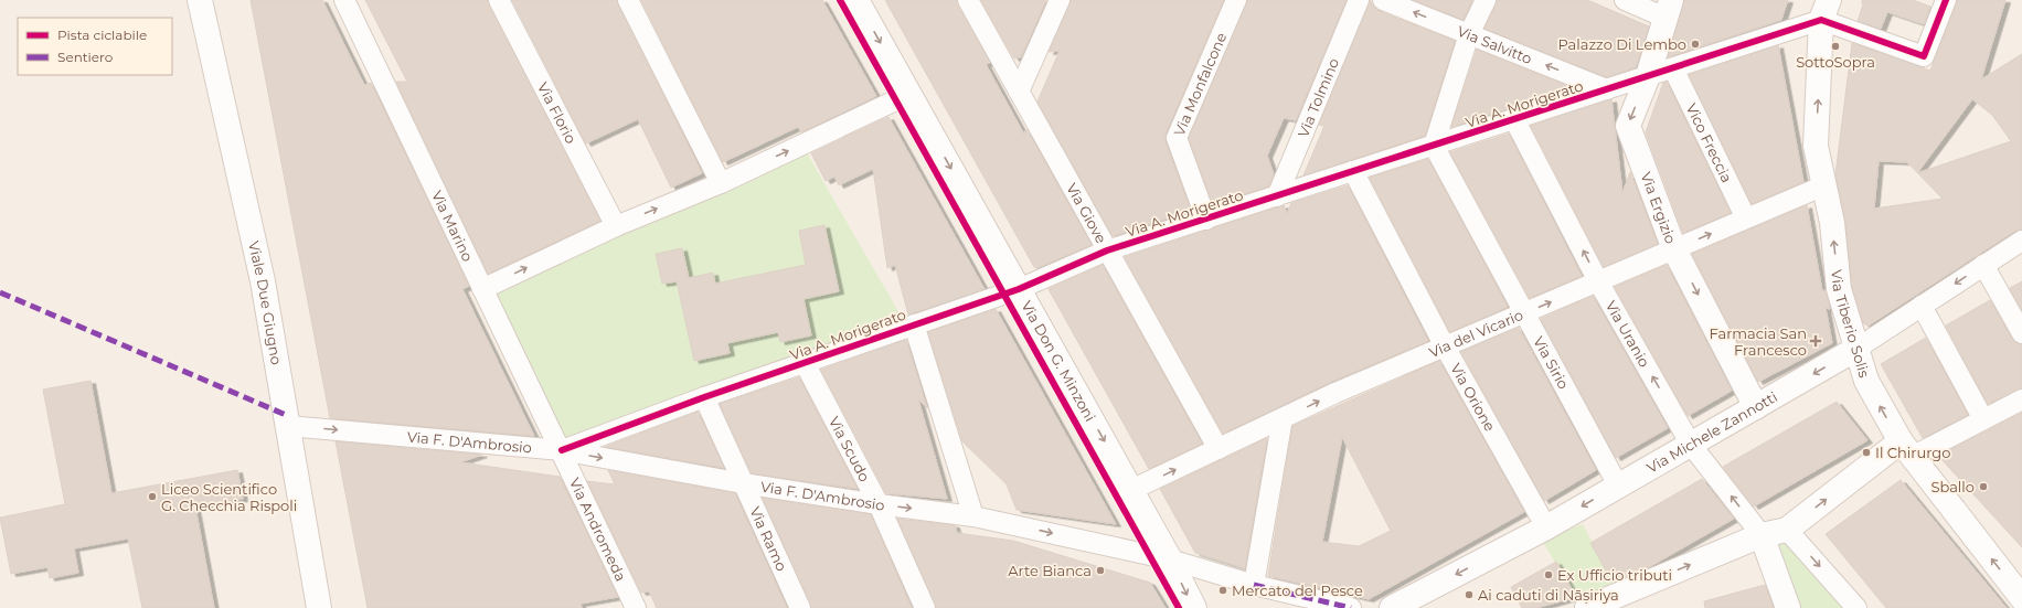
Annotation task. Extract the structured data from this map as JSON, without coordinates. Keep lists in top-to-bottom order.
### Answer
{
  "streets": {
    "street": [
      "Via Salvitto",
      "Via Monfalcone",
      "Via Tolmino",
      "Via A. Morigerato",
      "Via Florio",
      "Vico Freccia",
      "Via Ergizio",
      "Via Giove",
      "Via Marino",
      "Viale Due Giugno",
      "Via Tiberio Solis",
      "Via del Vicario",
      "Via Uranio",
      "Via Don G. Minzoni",
      "Via Sirio",
      "Via Orione",
      "Via Michele Zannotti",
      "Via F. D'Ambrosio",
      "Via Scudo",
      "Via Andromeda",
      "Via Ramo"
    ]
  },
  "crossings": [
    ["Via Salvitto", "Via A. Morigerato"],
    ["Via Monfalcone", "Via A. Morigerato"],
    ["Via Tolmino", "Via A. Morigerato"],
    ["Via A. Morigerato", "Vico Freccia"],
    ["Via A. Morigerato", "Via Ergizio"],
    ["Via A. Morigerato", "Via Giove"],
    ["Via A. Morigerato", "Via Marino"],
    ["Via A. Morigerato", "Via Tiberio Solis"],
    ["Via A. Morigerato", "Via Uranio"],
    ["Via A. Morigerato", "Via Don G. Minzoni"],
    ["Via A. Morigerato", "Via Sirio"],
    ["Via A. Morigerato", "Via Orione"],
    ["Via A. Morigerato", "Via F. D'Ambrosio"],
    ["Via A. Morigerato", "Via Scudo"],
    ["Via A. Morigerato", "Via Andromeda"],
    ["Via A. Morigerato", "Via Ramo"],
    ["Vico Freccia", "Via del Vicario"],
    ["Via Ergizio", "Via del Vicario"],
    ["Via Ergizio", "Via Michele Zannotti"],
    ["Via Giove", "Via del Vicario"],
    ["Via Marino", "Via F. D'Ambrosio"],
    ["Via Marino", "Via Andromeda"],
    ["Viale Due Giugno", "Via F. D'Ambrosio"],
    ["Via Tiberio Solis", "Via del Vicario"],
    ["Via Tiberio Solis", "Via Michele Zannotti"],
    ["Via del Vicario", "Via Uranio"],
    ["Via del Vicario", "Via Don G. Minzoni"],
    ["Via del Vicario", "Via Sirio"],
    ["Via del Vicario", "Via Orione"],
    ["Via Uranio", "Via Michele Zannotti"],
    ["Via Don G. Minzoni", "Via F. D'Ambrosio"],
    ["Via Sirio", "Via Michele Zannotti"],
    ["Via Orione", "Via Michele Zannotti"],
    ["Via F. D'Ambrosio", "Via Scudo"],
    ["Via F. D'Ambrosio", "Via Andromeda"],
    ["Via F. D'Ambrosio", "Via Ramo"]
  ],
  "one_way": [
    "Via Salvitto",
    "Via Ergizio",
    "Via del Vicario",
    "Via Uranio",
    "Via F. D'Ambrosio"
  ],
  "places": {
    "other": [
      "Palazzo Di Lembo",
      "SottoSopra",
      "Il Chirurgo",
      "Sballo",
      "Liceo Scientifico G. Checchia Rispoli",
      "Arte Bianca",
      "Ex Ufficio tributi",
      "Mercato del Pesce",
      "Ai caduti di Nāṣiriya"
    ],
    "health": ["Farmacia San Francesco"]
  },
  "legend": ["Pista ciclabile", "Sentiero"]
}
